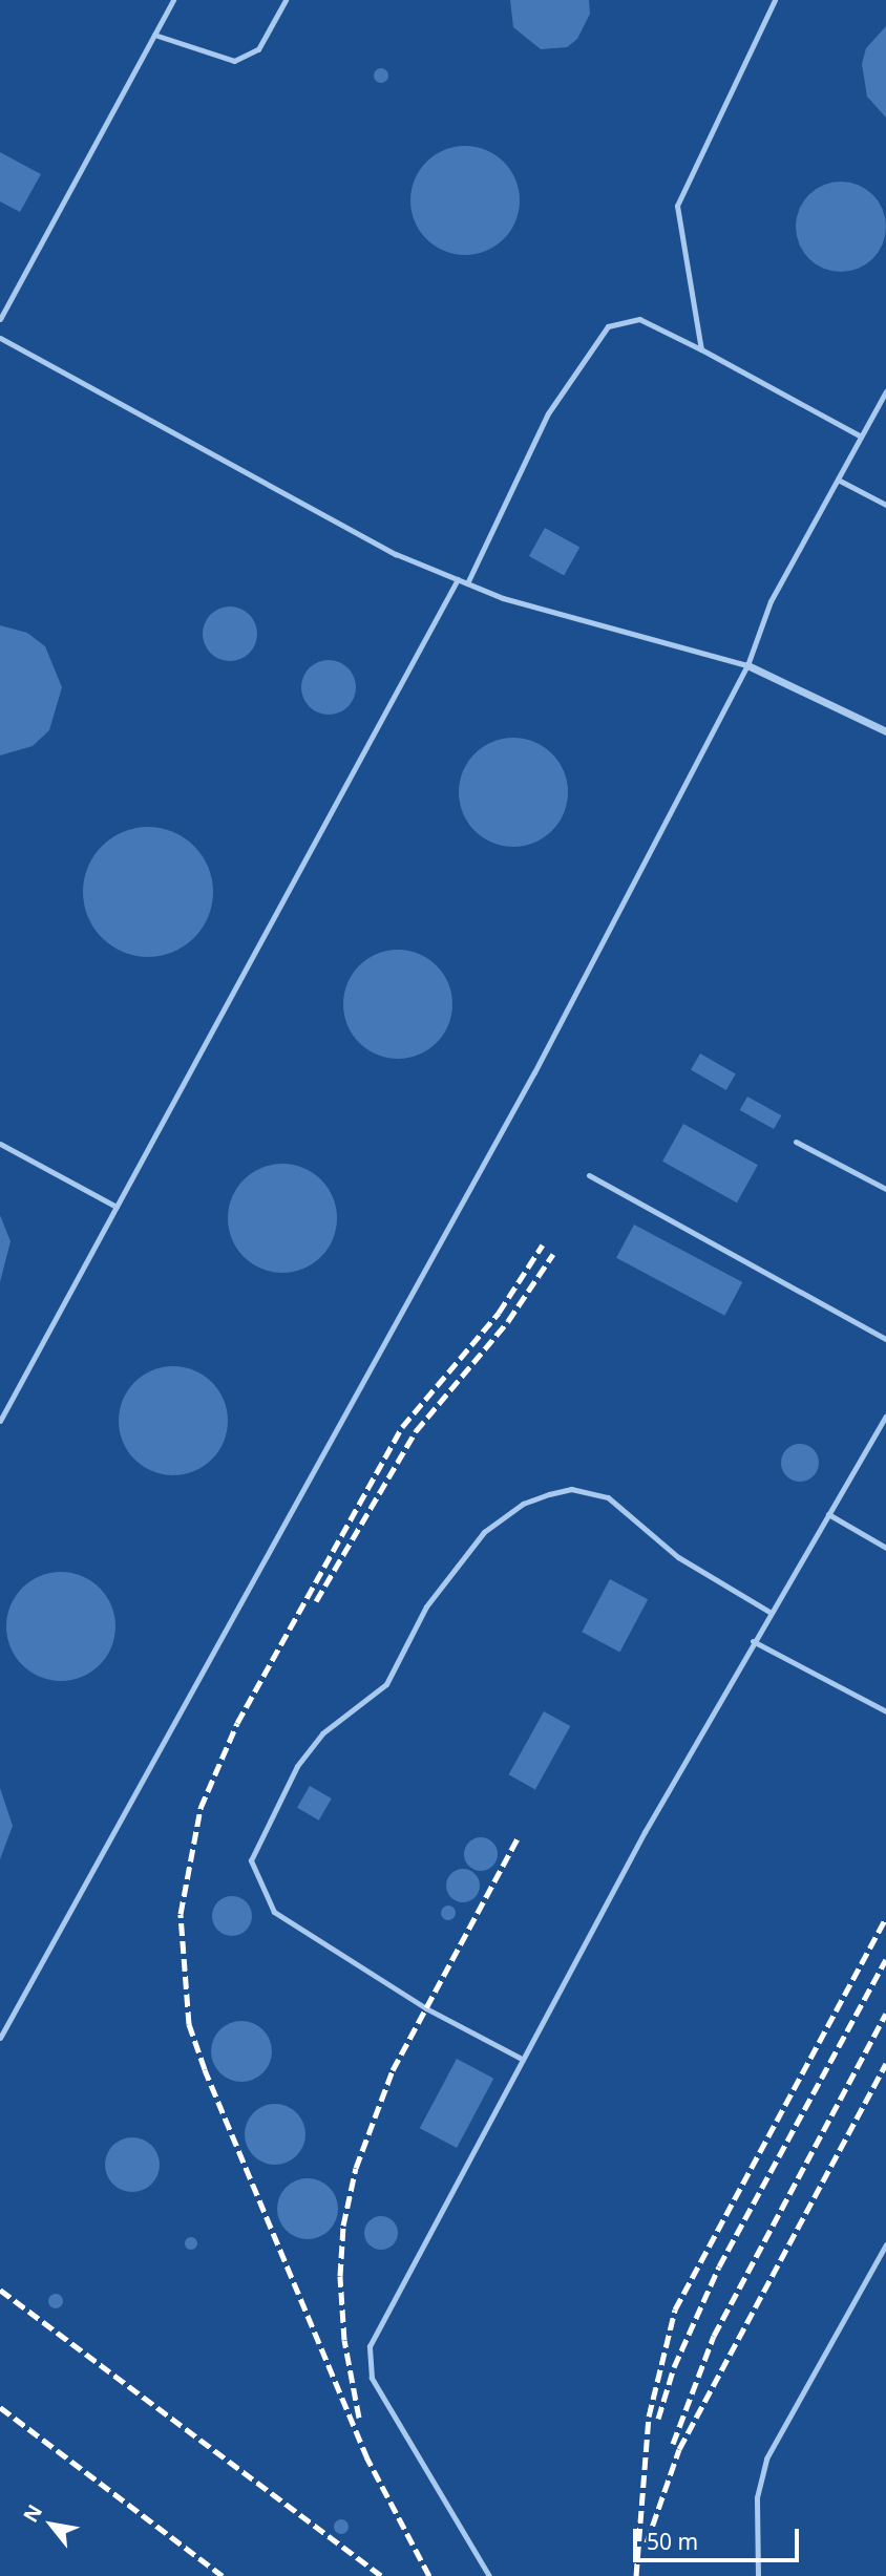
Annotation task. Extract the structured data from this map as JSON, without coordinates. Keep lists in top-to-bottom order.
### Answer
{
  "scale_bar": "50 m",
  "north": "top left"
}
